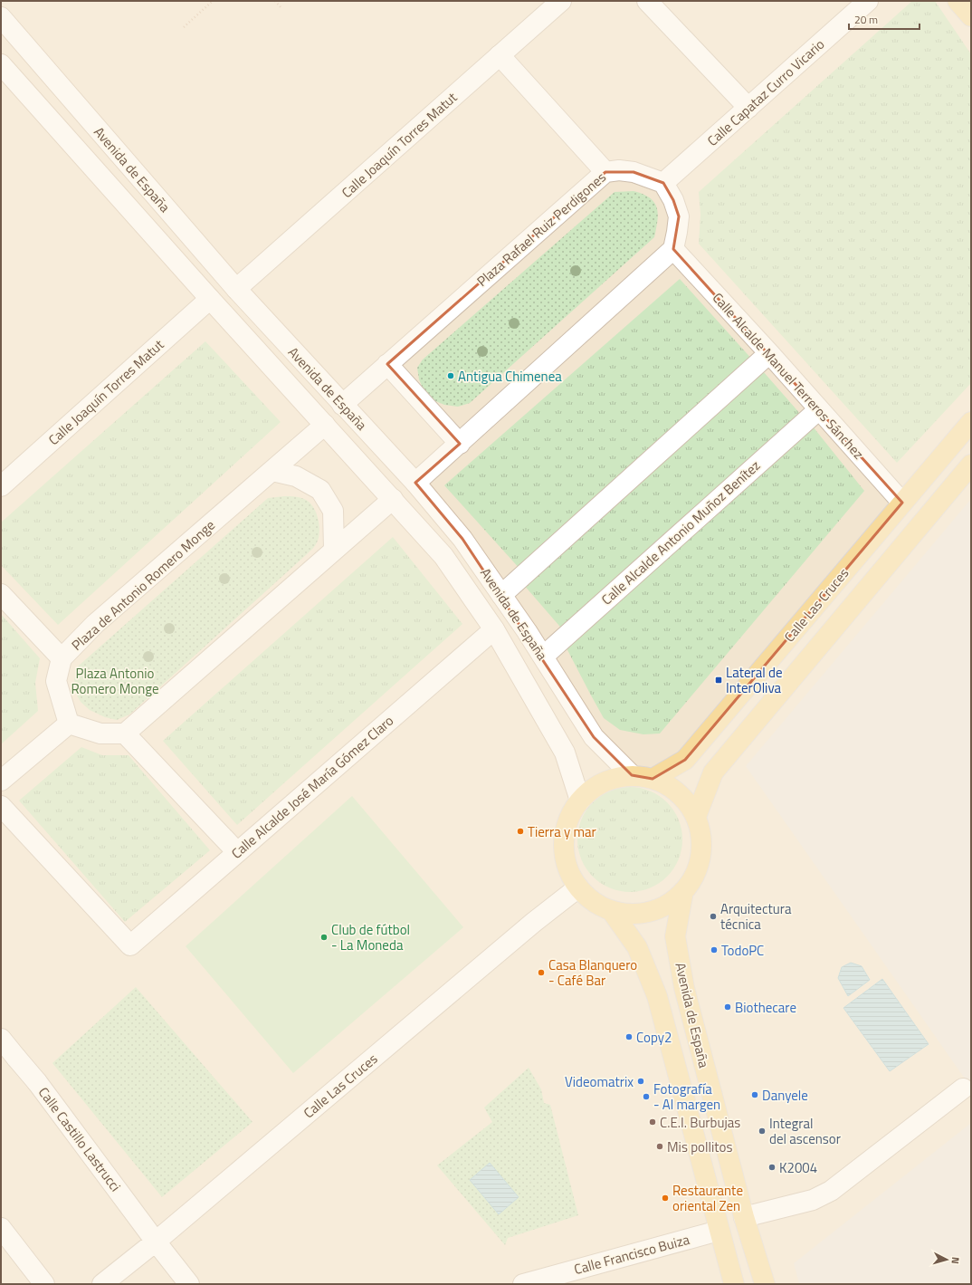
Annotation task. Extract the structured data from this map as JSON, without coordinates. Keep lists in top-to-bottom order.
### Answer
{
  "streets": {
    "main road": ["Avenida de España", "Calle Las Cruces"],
    "street": [
      "Calle Capataz Curro Vicario",
      "Calle Joaquín Torres Matut",
      "Plaza Rafael Ruiz Perdigones",
      "Calle Alcalde Manuel Terreros Sánchez",
      "Calle Alcalde Antonio Muñoz Benítez",
      "Plaza de Antonio Romero Monge",
      "Calle Alcalde José María Gómez Claro",
      "Calle Castillo Lastrucci",
      "Calle Francisco Buiza"
    ]
  },
  "crossings": [
    ["Calle Capataz Curro Vicario", "Plaza Rafael Ruiz Perdigones"],
    ["Calle Joaquín Torres Matut", "Avenida de España"],
    ["Avenida de España", "Plaza Rafael Ruiz Perdigones"],
    ["Avenida de España", "Calle Alcalde Antonio Muñoz Benítez"],
    ["Avenida de España", "Plaza de Antonio Romero Monge"],
    ["Avenida de España", "Calle Alcalde José María Gómez Claro"],
    ["Avenida de España", "Calle Francisco Buiza"],
    ["Calle Alcalde Manuel Terreros Sánchez", "Calle Alcalde Antonio Muñoz Benítez"],
    ["Calle Alcalde Manuel Terreros Sánchez", "Calle Las Cruces"],
    ["Calle Las Cruces", "Calle Castillo Lastrucci"]
  ],
  "parks": ["Plaza Antonio Romero Monge"],
  "places": {
    "other": [
      "Antigua Chimenea",
      "Tierra y mar",
      "Arquitectura técnica",
      "Club de fútbol - La Moneda",
      "TodoPC",
      "Casa Blanquero - Café Bar",
      "Biothecare",
      "Copy2",
      "Videomatrix",
      "Danyele",
      "Fotografía - Al margen",
      "C.E.I. Burbujas",
      "Integral del ascensor",
      "Mis pollitos",
      "K2004",
      "Restaurante oriental Zen"
    ],
    "transit": ["Lateral de InterOliva"]
  },
  "scale_bar": "20 m",
  "north": "right"
}
